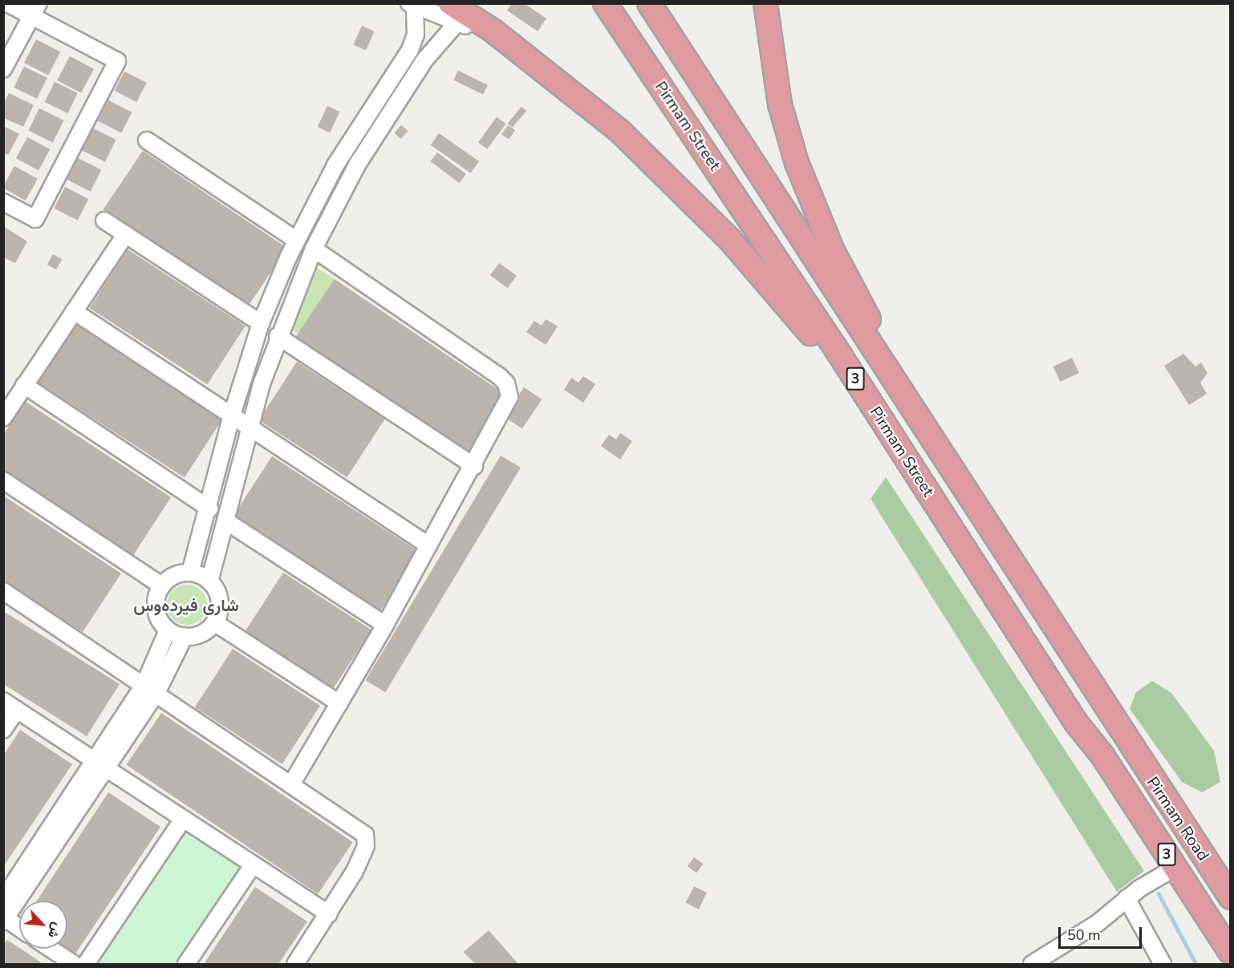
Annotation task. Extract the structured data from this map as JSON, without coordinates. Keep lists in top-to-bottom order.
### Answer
{
  "streets": {
    "highway": ["Pirmam Street", "3", "Pirmam Road"]
  },
  "crossings": [
    ["Pirmam Street", "Pirmam Road"]
  ],
  "districts": ["شاری فیردەوس"],
  "scale_bar": "50 m",
  "north": "bottom right"
}
